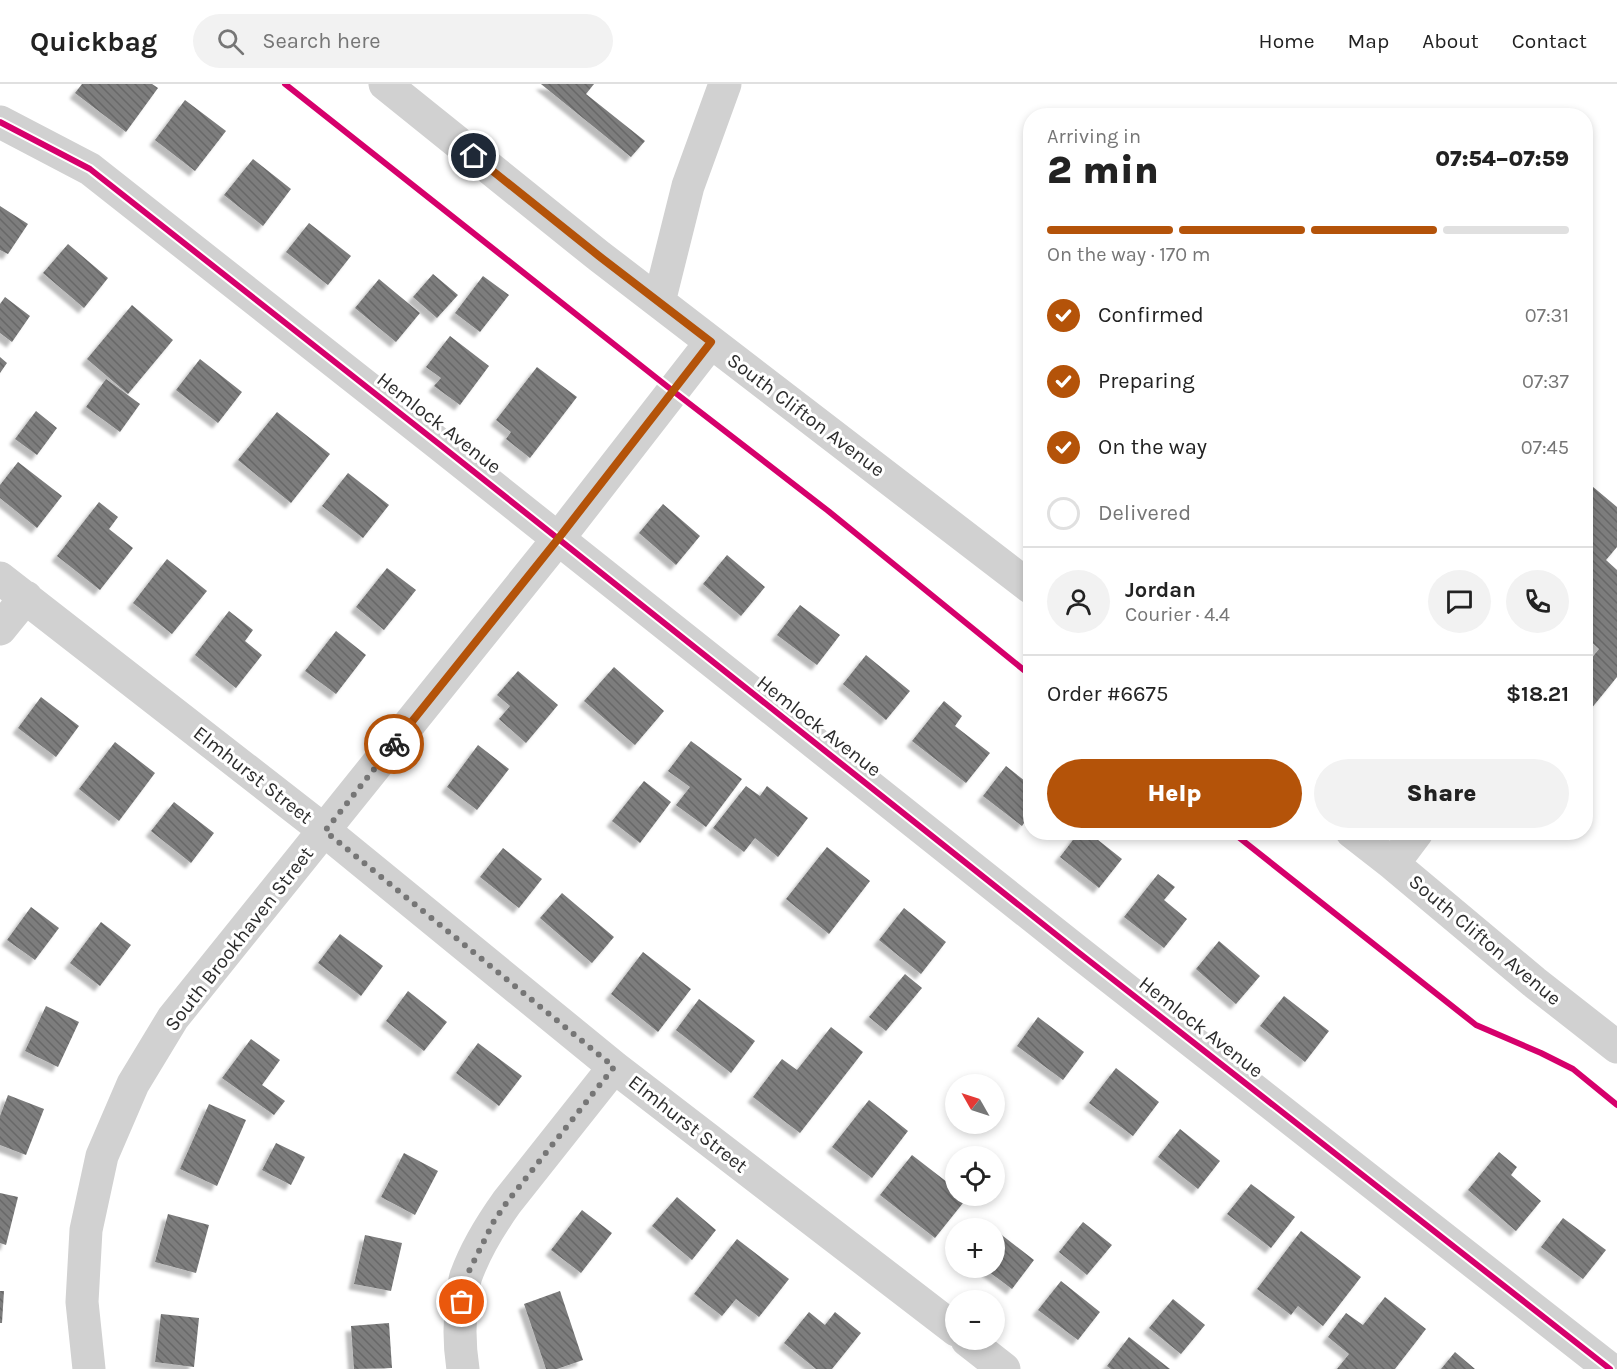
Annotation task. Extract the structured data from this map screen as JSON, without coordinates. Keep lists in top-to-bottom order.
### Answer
{
  "streets": {
    "street": [
      "South Clifton Avenue",
      "Hemlock Avenue",
      "Elmhurst Street",
      "South Brookhaven Street"
    ]
  },
  "crossings": [
    ["South Clifton Avenue", "South Brookhaven Street"],
    ["Hemlock Avenue", "South Brookhaven Street"],
    ["Elmhurst Street", "South Brookhaven Street"]
  ],
  "north": "top left",
  "page": {
    "header": "Quickbag",
    "search": "Search here",
    "nav": [
      "Home",
      "Map",
      "About",
      "Contact"
    ],
    "heading": ["2 min", "Arriving in", "07:54–07:59"],
    "panel": [
      "Jordan",
      "Courier · 4.4",
      "Order #6675",
      "$18.21"
    ],
    "bar": "On the way · 170 m",
    "list": [
      ["Confirmed", "07:31"],
      ["Preparing", "07:37"],
      ["On the way", "07:45"],
      "Delivered"
    ],
    "buttons": ["Help", "Share"],
    "map_buttons": ["+", "−"]
  }
}
